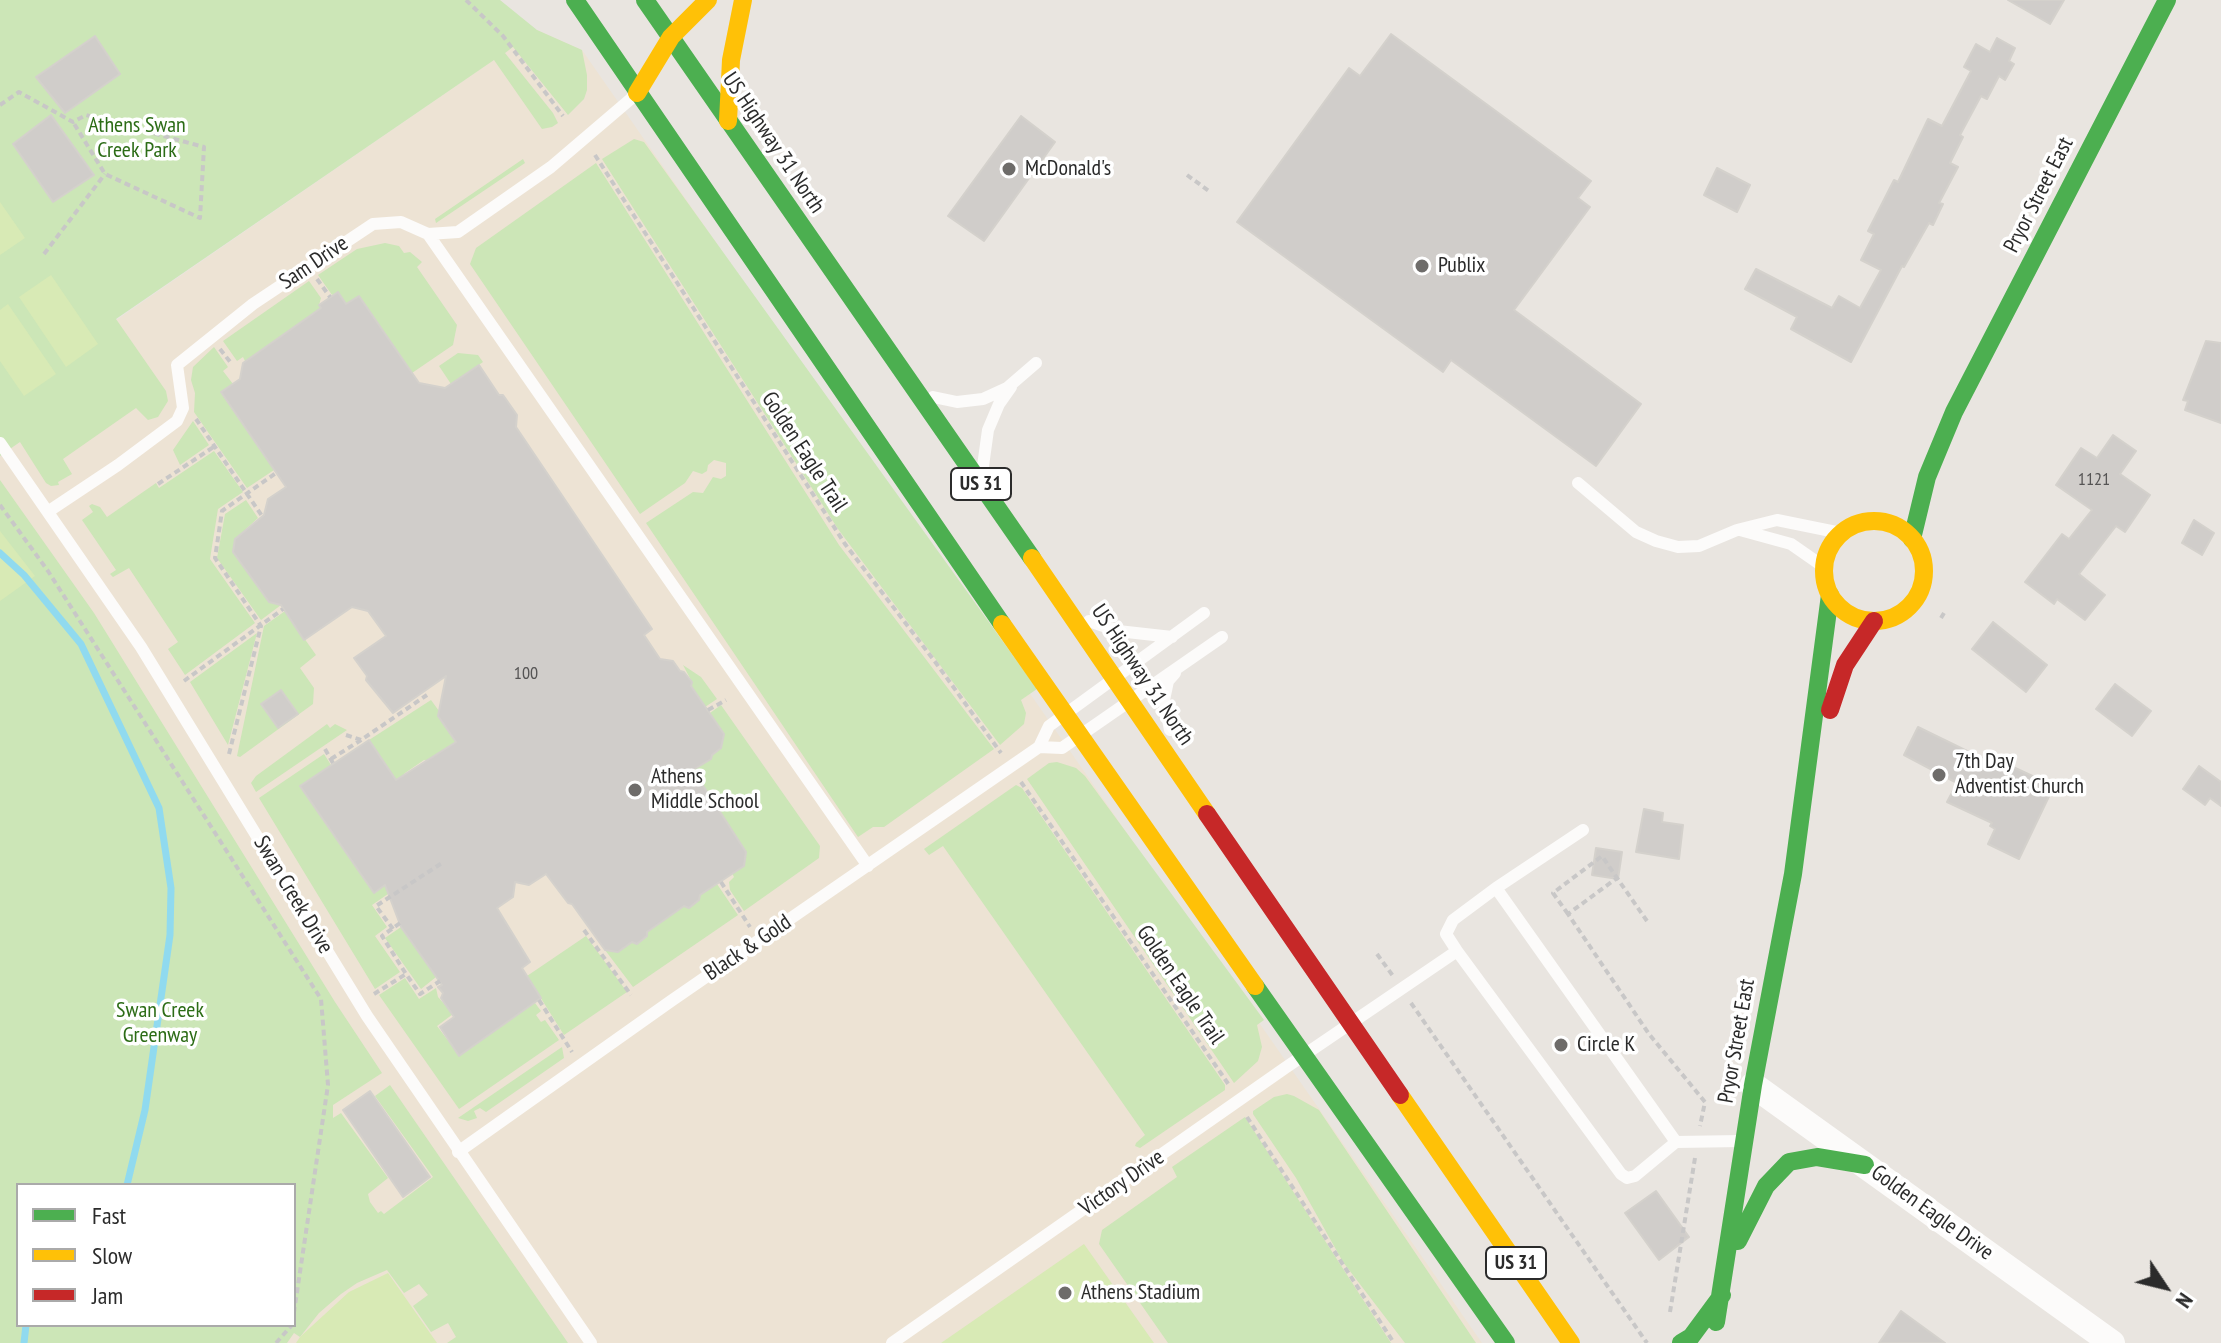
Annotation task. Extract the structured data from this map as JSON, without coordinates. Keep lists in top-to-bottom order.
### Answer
{
  "streets": {
    "main road": ["US Highway 31 North", "Pryor Street East", "US 31"],
    "street": ["Golden Eagle Drive"],
    "lane": [
      "Sam Drive",
      "Swan Creek Drive",
      "Black & Gold",
      "Victory Drive"
    ],
    "path": ["Golden Eagle Trail"]
  },
  "crossings": [
    ["US Highway 31 North", "US 31"],
    ["US Highway 31 North", "Black & Gold"],
    ["US Highway 31 North", "Victory Drive"],
    ["Pryor Street East", "Golden Eagle Drive"],
    ["Sam Drive", "US 31"],
    ["Sam Drive", "Swan Creek Drive"],
    ["US 31", "Black & Gold"],
    ["US 31", "Victory Drive"],
    ["Swan Creek Drive", "Black & Gold"]
  ],
  "parks": ["Athens Swan Creek Park", "Swan Creek Greenway"],
  "places": [
    "McDonald's",
    "Publix",
    "7th Day Adventist Church",
    "Athens Middle School",
    "Circle K",
    "Athens Stadium"
  ],
  "house_numbers": ["1121", "100"],
  "legend": ["Fast", "Slow", "Jam"],
  "north": "bottom right"
}
